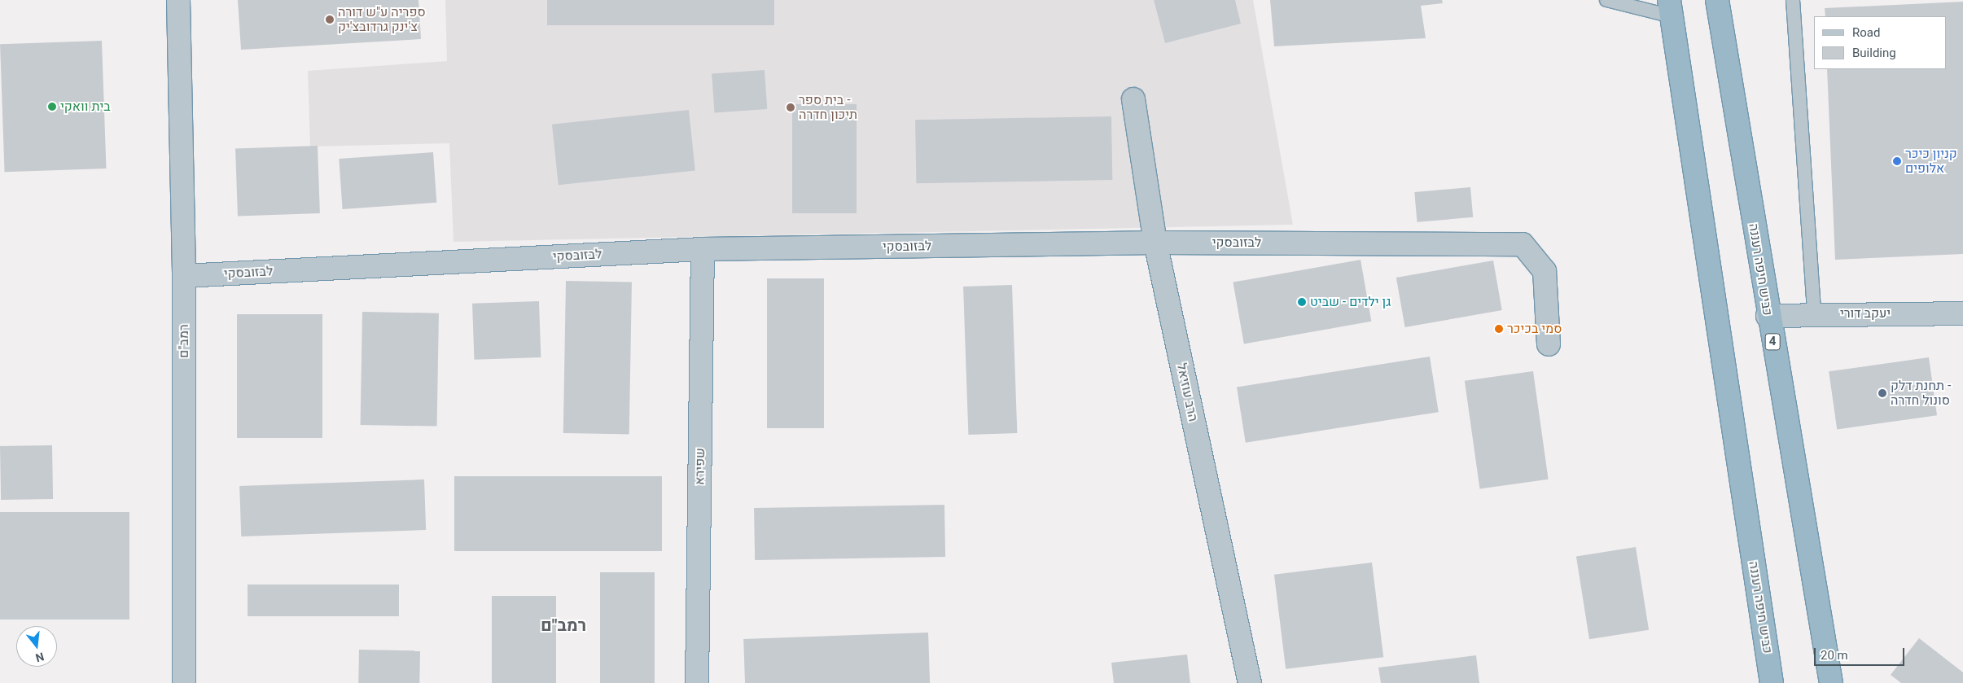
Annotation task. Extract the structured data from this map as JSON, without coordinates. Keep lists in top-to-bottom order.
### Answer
{
  "streets": {
    "highway": ["כביש חיפה רעננה", "4"],
    "street": [
      "לבזובסקי",
      "יעקב דורי",
      "רמב\"ם",
      "הרב עוזיאל",
      "שפירא"
    ]
  },
  "crossings": [
    ["לבזובסקי", "רמב\"ם"],
    ["לבזובסקי", "הרב עוזיאל"],
    ["לבזובסקי", "שפירא"],
    ["כביש חיפה רעננה", "יעקב דורי"]
  ],
  "districts": ["רמב\"ם"],
  "places": [
    "ספריה ע\"ש דורה צ'ינק גרדובצ'יק",
    "בית וואקי",
    "בית ספר - תיכון חדרה",
    "קניון כיכר אלופים",
    "גן ילדים - שביט",
    "סמי בכיכר",
    "תחנת דלק - סונול חדרה"
  ],
  "legend": ["Road", "Building"],
  "scale_bar": "20 m",
  "north": "bottom"
}
